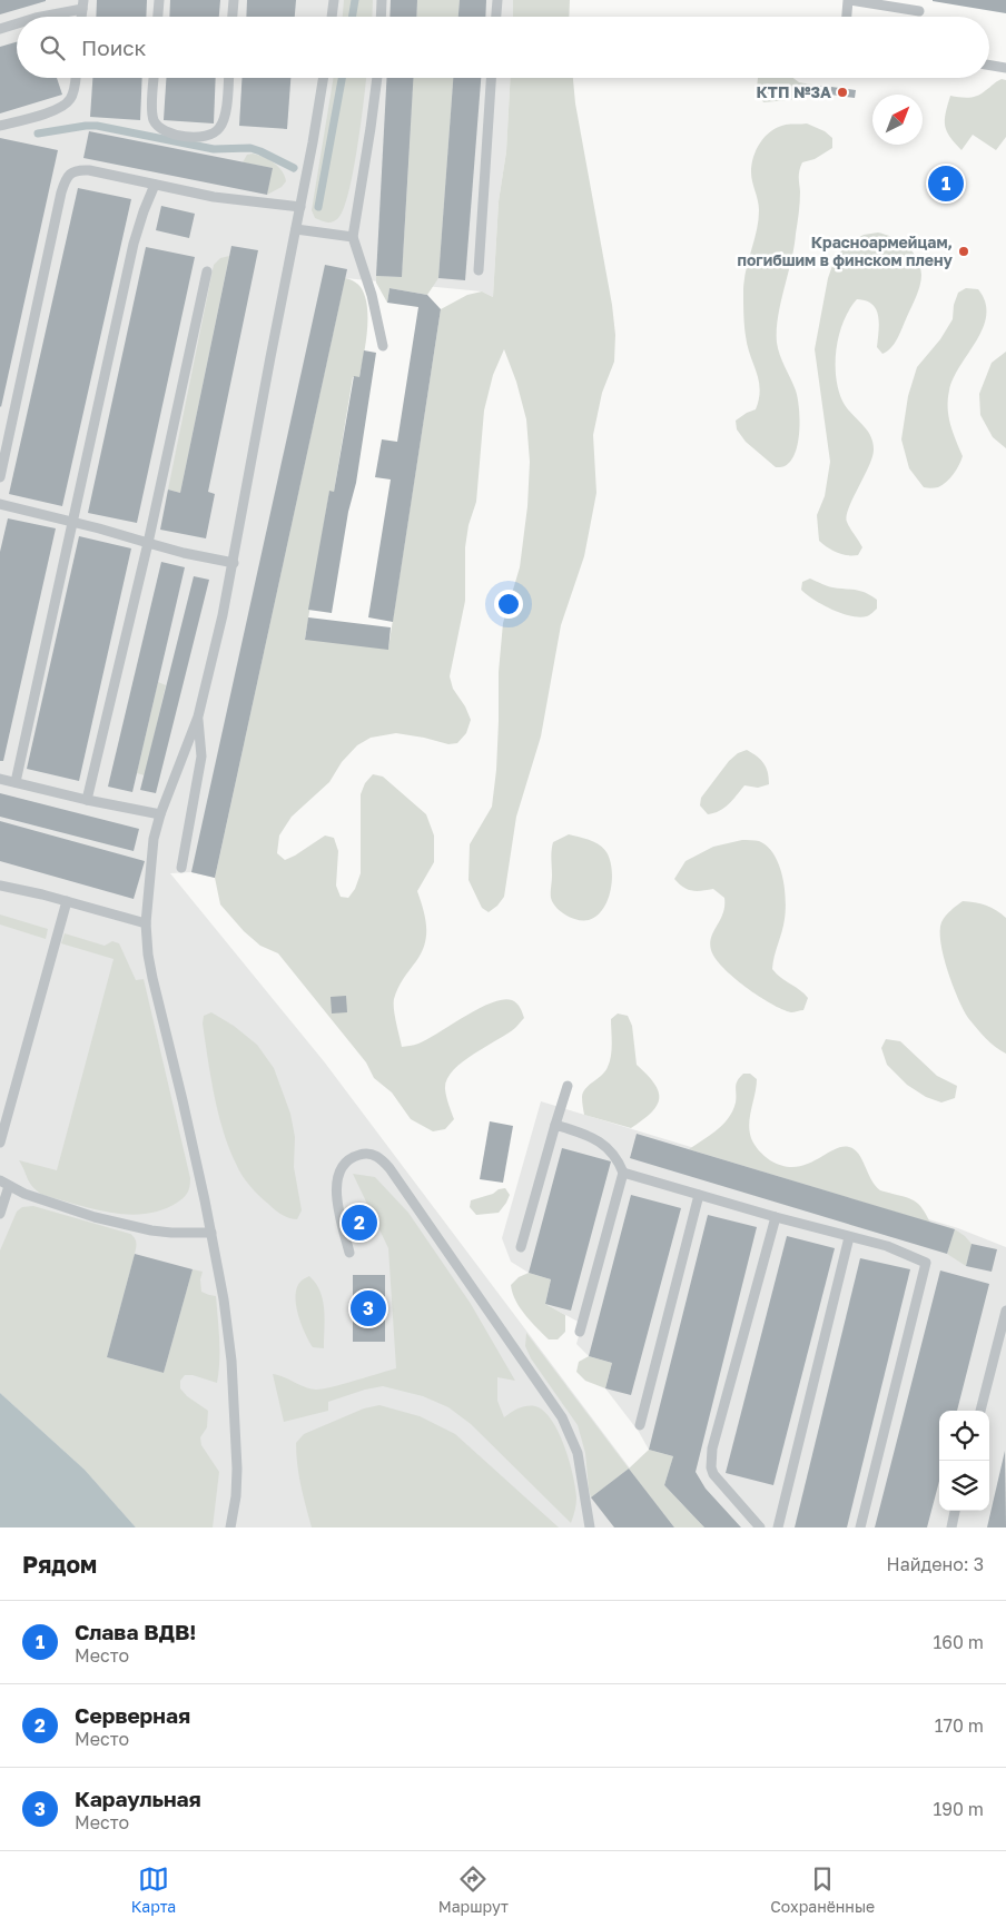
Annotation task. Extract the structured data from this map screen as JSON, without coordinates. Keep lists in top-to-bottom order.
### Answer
{
  "places": ["КТП №3А", "Красноармейцам, погибшим в финском плену"],
  "north": "top right",
  "page": {
    "search": "Поиск",
    "pins": ["1", "2", "3"],
    "heading": ["Рядом", "Найдено: 3"],
    "list": [
      {
        "mark": "1",
        "name": "Слава ВДВ!",
        "note": "Место",
        "value": "160 m"
      },
      {
        "mark": "2",
        "name": "Серверная",
        "note": "Место",
        "value": "170 m"
      },
      {
        "mark": "3",
        "name": "Караульная",
        "note": "Место",
        "value": "190 m"
      }
    ],
    "nav": ["Карта", "Маршрут", "Сохранённые"]
  }
}
